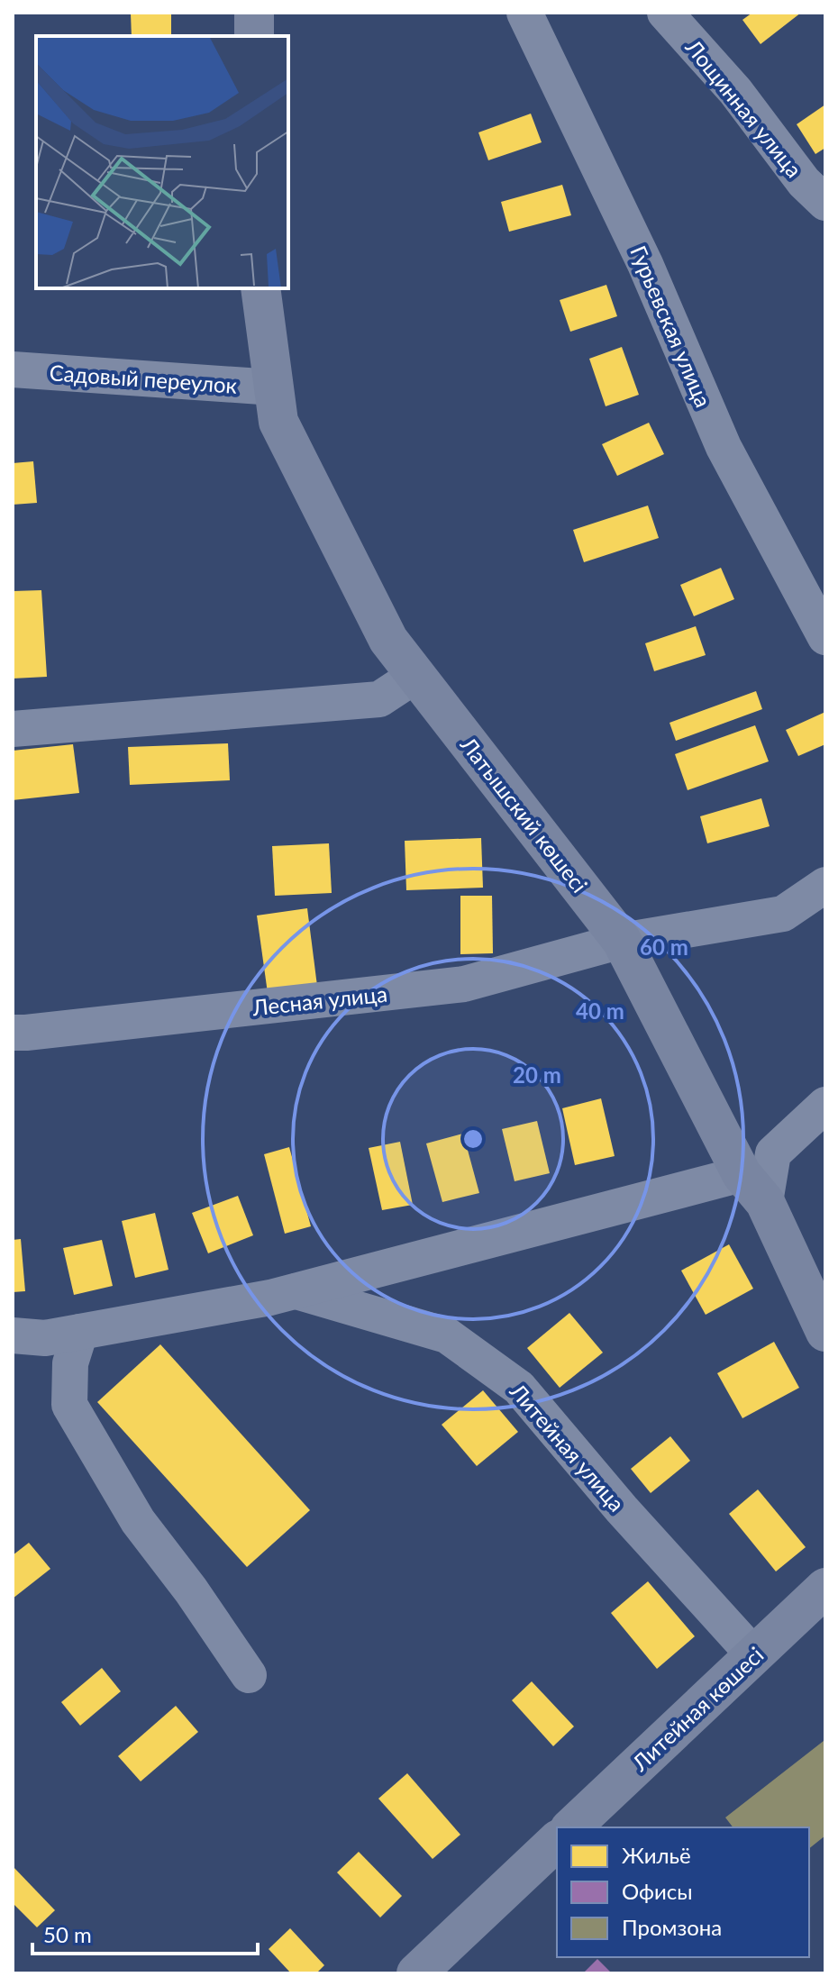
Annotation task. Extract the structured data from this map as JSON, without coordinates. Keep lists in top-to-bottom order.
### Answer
{
  "streets": {
    "street": [
      "Лощинная улица",
      "Гурьевская улица",
      "Садовый переулок",
      "Латышский көшесі",
      "Лесная улица",
      "Литейная улица",
      "Литейная көшесі"
    ]
  },
  "crossings": [
    ["Садовый переулок", "Латышский көшесі"],
    ["Латышский көшесі", "Лесная улица"],
    ["Латышский көшесі", "Литейная улица"],
    ["Литейная улица", "Литейная көшесі"]
  ],
  "legend": ["Жильё", "Офисы", "Промзона"],
  "scale_bar": "50 m",
  "rings": ["60 m", "40 m", "20 m"]
}
